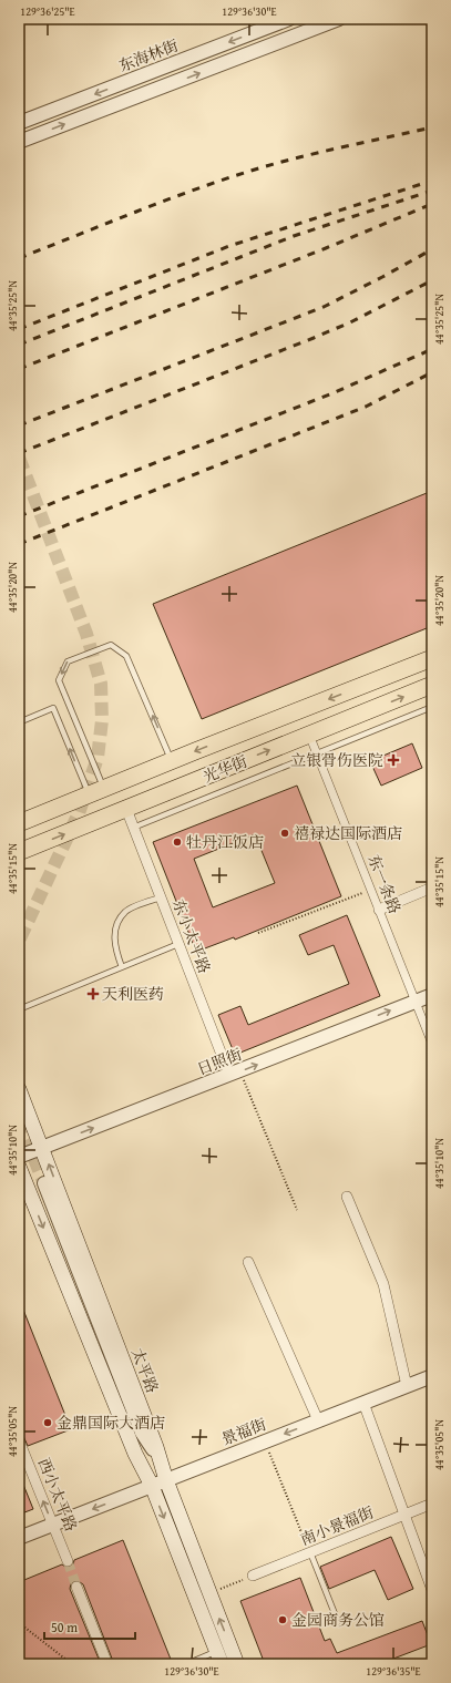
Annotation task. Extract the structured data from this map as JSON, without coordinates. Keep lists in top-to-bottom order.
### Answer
{
  "streets": {
    "highway": ["光华街"],
    "main road": ["太平路"],
    "street": [
      "东海林街",
      "东一条路",
      "东小太平路",
      "日照街",
      "景福街",
      "西小太平路",
      "南小景福街"
    ]
  },
  "crossings": [
    ["光华街", "东一条路"],
    ["光华街", "东小太平路"],
    ["东一条路", "日照街"],
    ["东小太平路", "日照街"],
    ["日照街", "太平路"],
    ["太平路", "景福街"],
    ["景福街", "西小太平路"]
  ],
  "one_way": ["日照街", "景福街", "西小太平路"],
  "places": {
    "health": ["立银骨伤医院", "天利医药"],
    "other": [
      "禧禄达国际酒店",
      "牡丹江饭店",
      "金鼎国际大酒店",
      "金园商务公馆"
    ]
  },
  "scale_bar": "50 m",
  "coordinates": [
    "129°36'25\"E",
    "129°36'30\"E",
    "44°35'25\"N",
    "44°35'20\"N",
    "44°35'15\"N",
    "44°35'10\"N",
    "44°35'05\"N",
    "129°36'35\"E"
  ]
}
